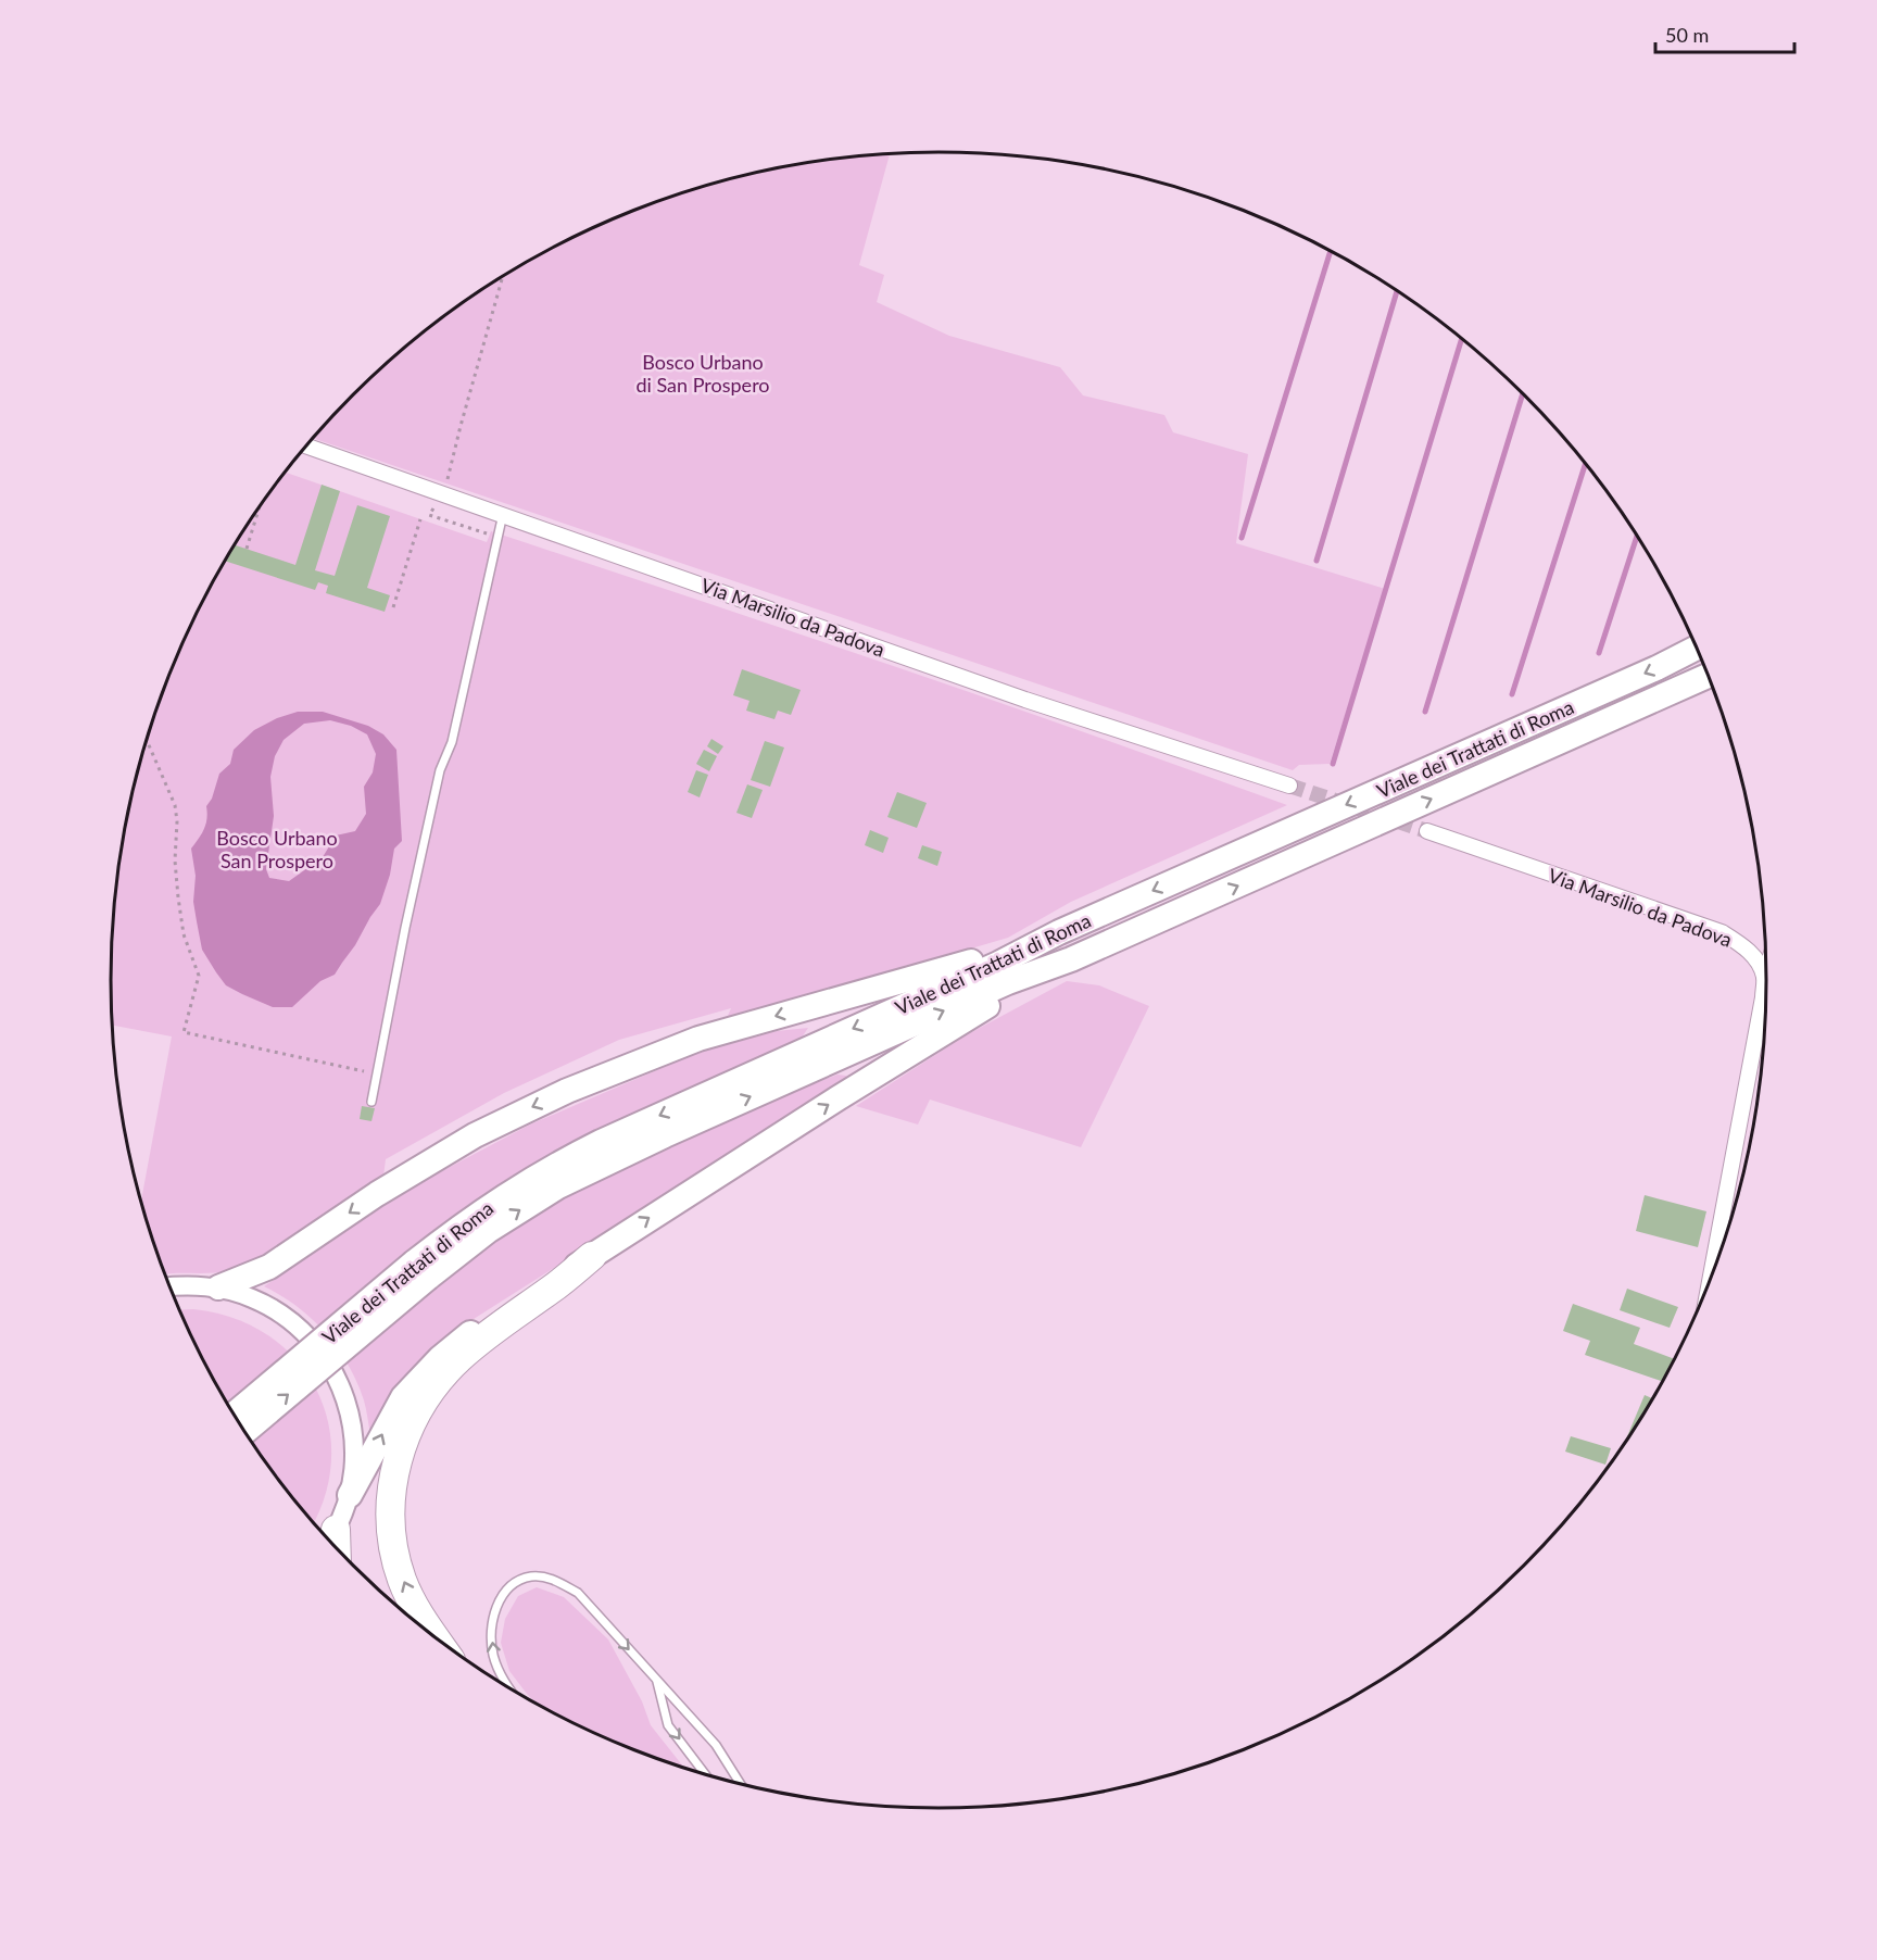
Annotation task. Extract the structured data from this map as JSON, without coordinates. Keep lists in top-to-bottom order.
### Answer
{
  "streets": {
    "highway": ["Viale dei Trattati di Roma"],
    "street": ["Via Marsilio da Padova"]
  },
  "parks": ["Bosco Urbano di San Prospero", "Bosco Urbano San Prospero"],
  "scale_bar": "50 m"
}
